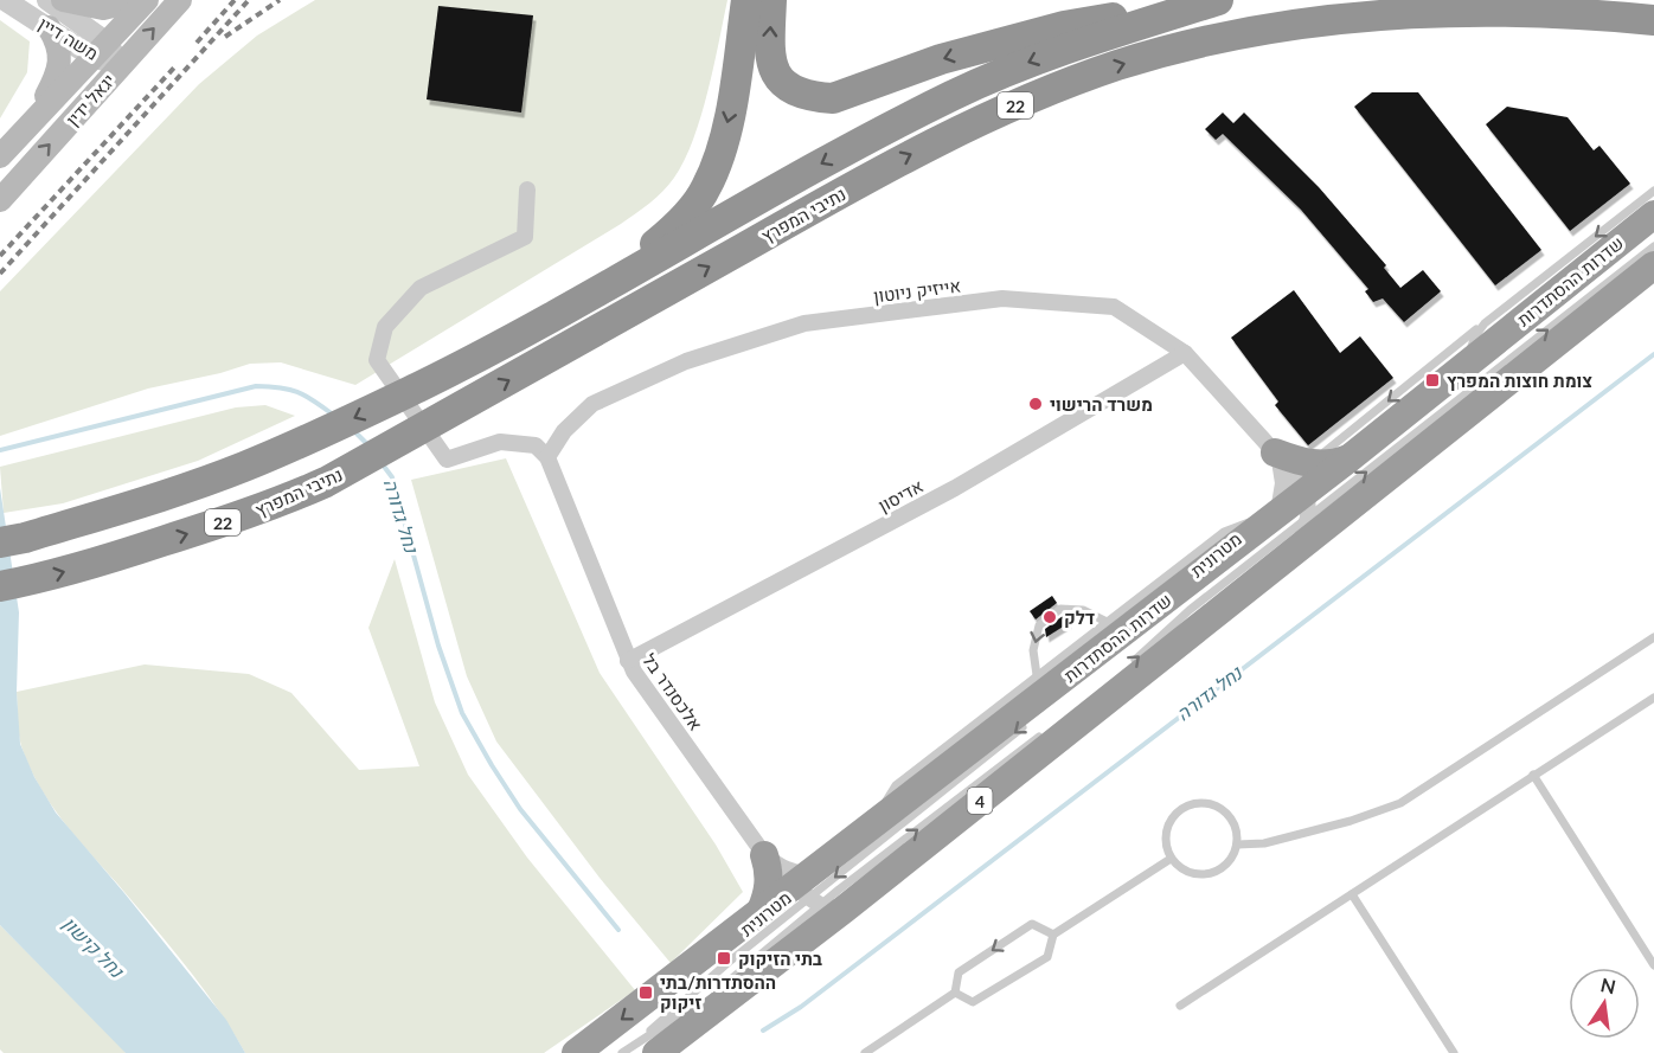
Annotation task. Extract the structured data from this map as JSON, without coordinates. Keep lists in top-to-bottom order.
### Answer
{
  "streets": {
    "highway": [
      "22",
      "נתיבי המפרץ",
      "שדרות ההסתדרות",
      "4"
    ],
    "main road": ["יגאל ידין"],
    "street": [
      "משה דיין",
      "אייזיק ניוטון",
      "אדיסון",
      "אלכסנדר בל"
    ],
    "lane": ["מטרונית"]
  },
  "crossings": [
    ["משה דיין", "יגאל ידין"],
    ["שדרות ההסתדרות", "אייזיק ניוטון"],
    ["שדרות ההסתדרות", "מטרונית"],
    ["שדרות ההסתדרות", "אלכסנדר בל"],
    ["אייזיק ניוטון", "אדיסון"],
    ["אייזיק ניוטון", "מטרונית"],
    ["אייזיק ניוטון", "אלכסנדר בל"],
    ["אדיסון", "אלכסנדר בל"],
    ["מטרונית", "אלכסנדר בל"]
  ],
  "water": ["נחל גדורה", "נחל קישון"],
  "places": {
    "transit": ["צומת חוצות המפרץ", "בתי הזיקוק", "ההסתדרות/בתי זיקוק"],
    "other": ["משרד הרישוי", "דלק"]
  },
  "north": "top"
}
